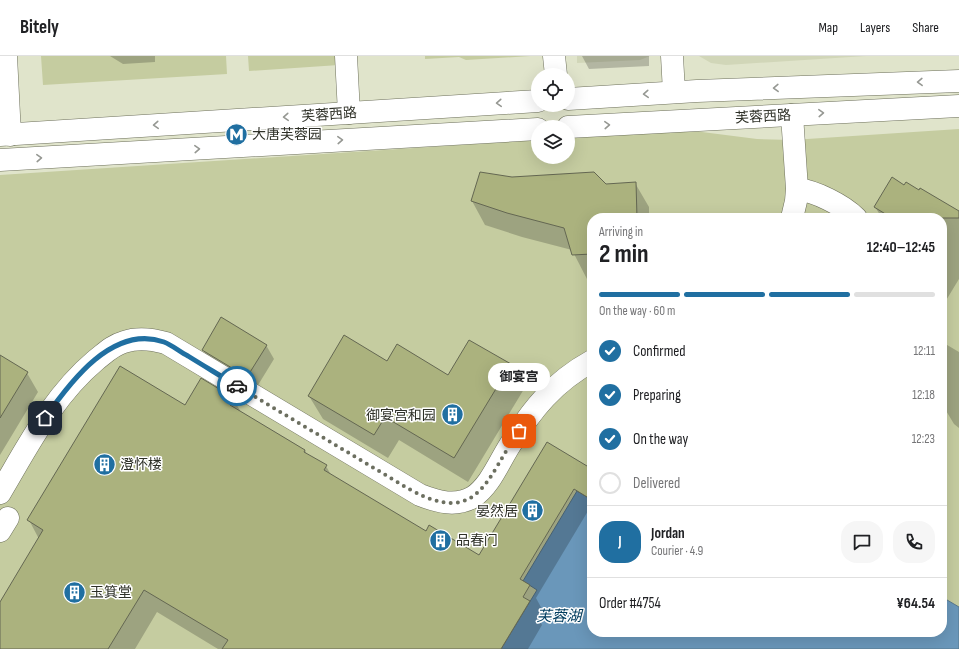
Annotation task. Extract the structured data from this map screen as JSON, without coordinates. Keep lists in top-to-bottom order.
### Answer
{
  "streets": {
    "main road": ["芙蓉西路"]
  },
  "water": ["芙蓉湖"],
  "places": {
    "metro station": ["大唐芙蓉园"],
    "building": [
      "御宴宫和园",
      "澄怀楼",
      "晏然居",
      "品春门",
      "玉箕堂"
    ],
    "other": ["御宴宫"]
  },
  "page": {
    "header": "Bitely",
    "nav": ["Map", "Layers", "Share"],
    "heading": ["2 min", "Arriving in", "12:40–12:45"],
    "panel": [
      "Jordan",
      "Courier · 4.9",
      "Order #4754",
      "¥64.54"
    ],
    "bar": "On the way · 60 m",
    "list": [
      ["Confirmed", "12:11"],
      ["Preparing", "12:18"],
      ["On the way", "12:23"],
      "Delivered"
    ],
    "bubble": "御宴宫",
    "round": "J"
  }
}
